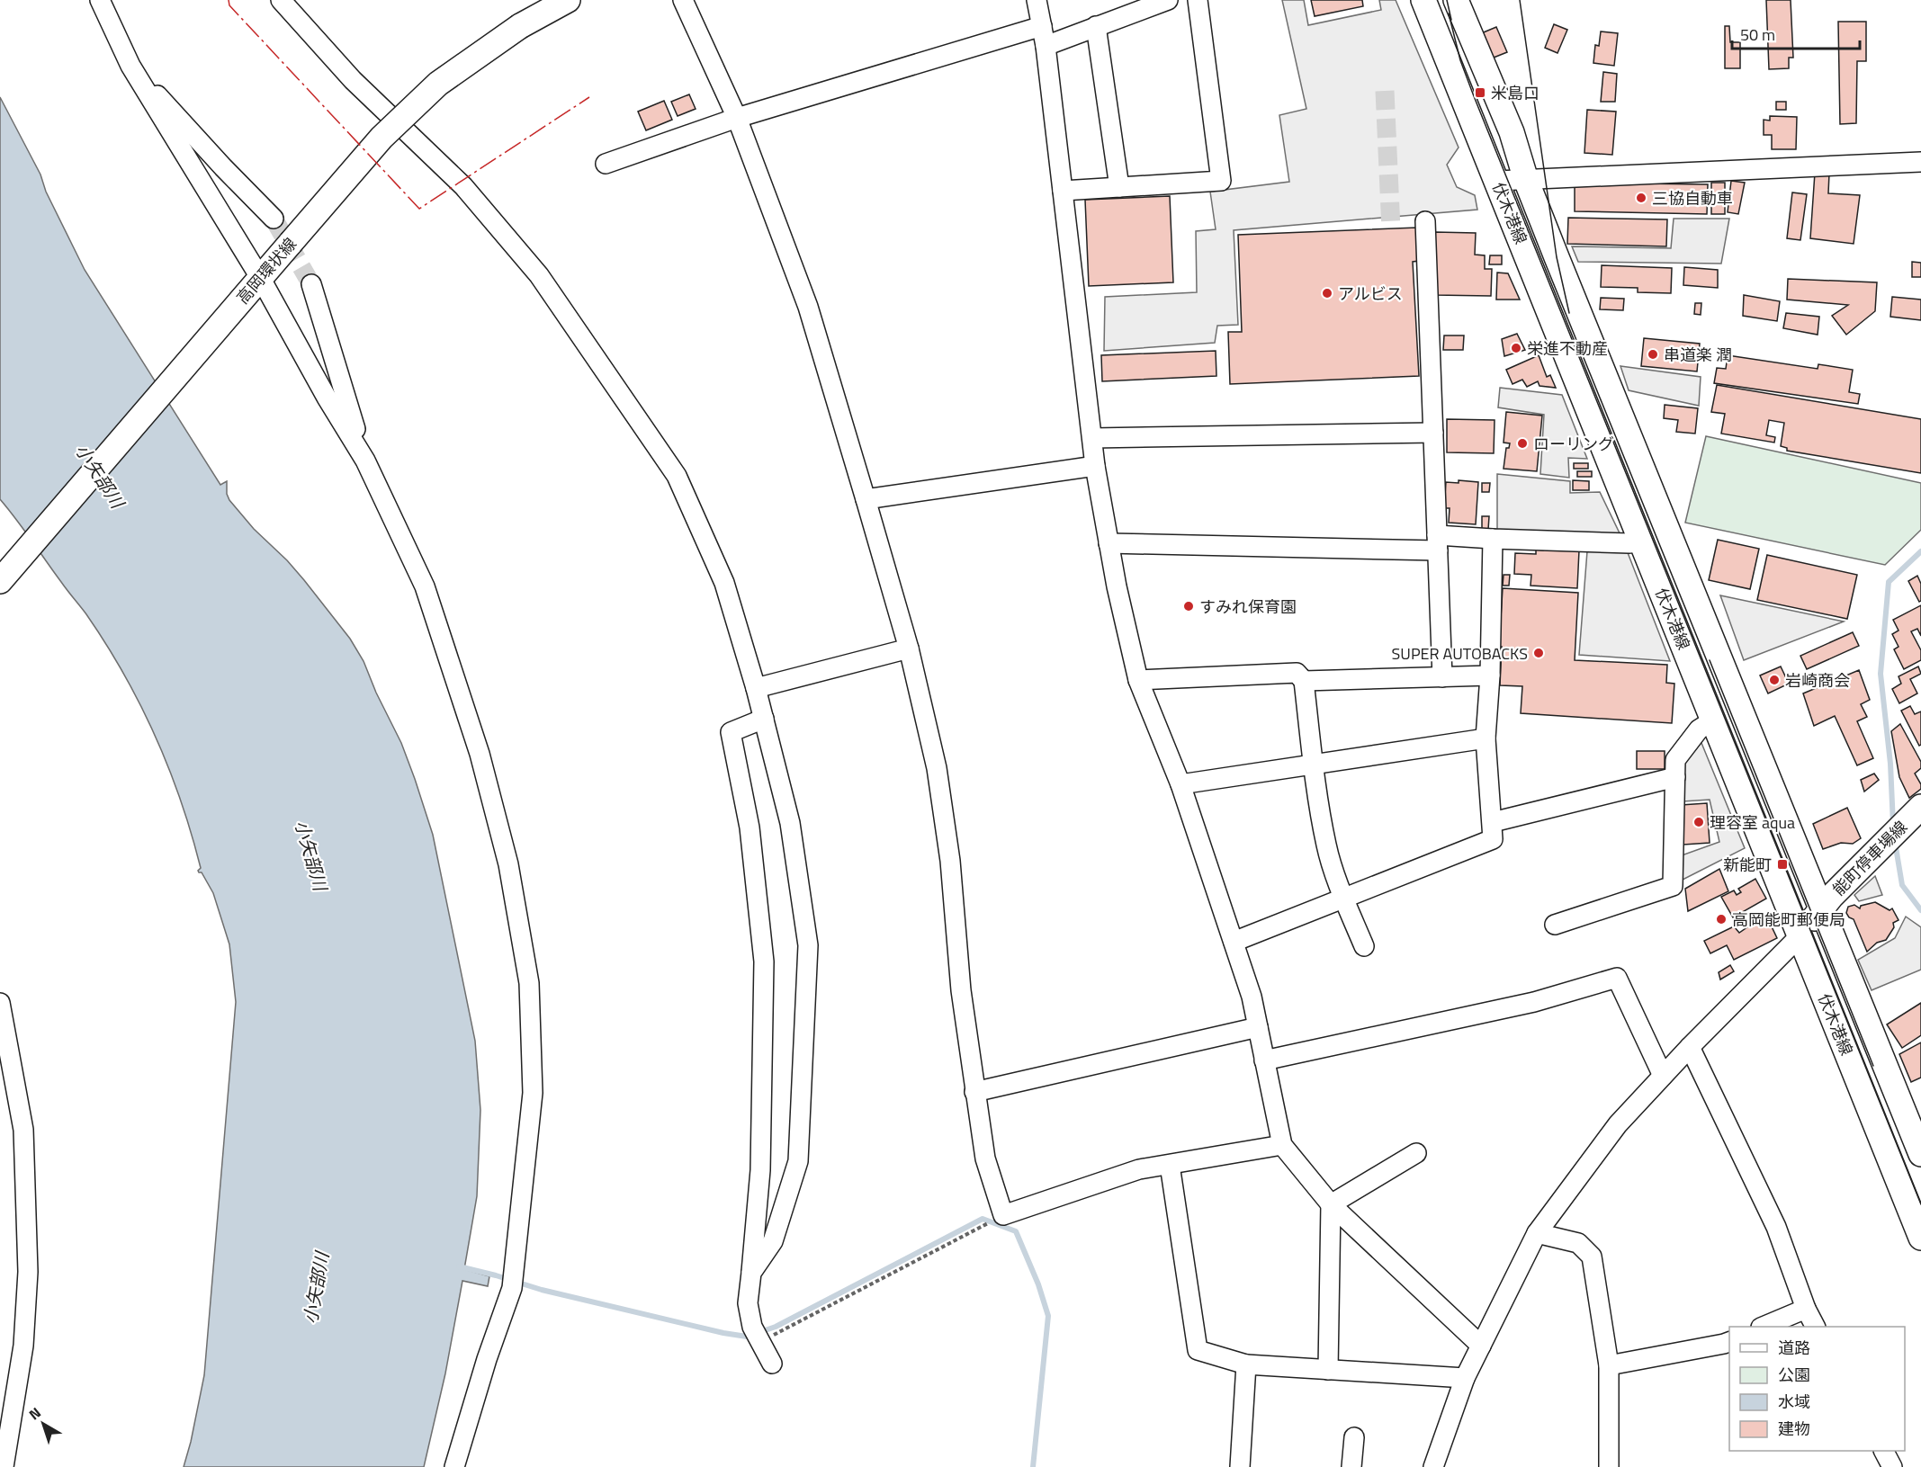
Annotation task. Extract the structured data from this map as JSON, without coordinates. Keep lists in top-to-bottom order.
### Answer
{
  "streets": {
    "main road": ["伏木港線", "高岡環状線", "能町停車場線"]
  },
  "crossings": [
    ["伏木港線", "能町停車場線"]
  ],
  "water": ["小矢部川"],
  "places": {
    "transit": ["米島口", "新能町"],
    "other": [
      "三協自動車",
      "アルビス",
      "栄進不動産",
      "串道楽 潤",
      "ローリング",
      "すみれ保育園",
      "SUPER AUTOBACKS",
      "岩崎商会",
      "理容室 aqua",
      "高岡能町郵便局"
    ]
  },
  "legend": [
    "道路",
    "公園",
    "水域",
    "建物"
  ],
  "scale_bar": "50 m",
  "north": "top left"
}
